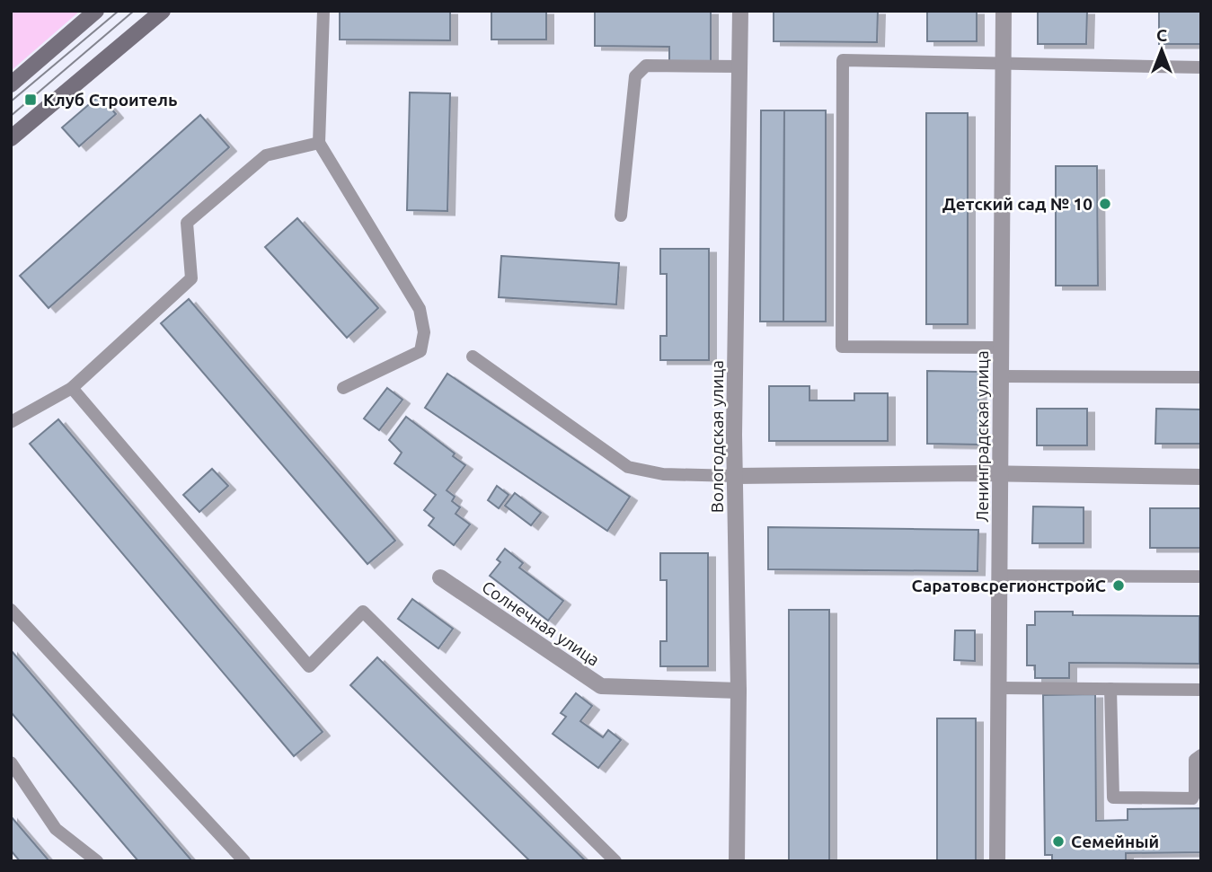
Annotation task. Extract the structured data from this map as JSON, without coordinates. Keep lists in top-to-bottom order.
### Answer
{
  "streets": {
    "street": ["Вологодская улица", "Ленинградская улица", "Солнечная улица"]
  },
  "crossings": [
    ["Вологодская улица", "Солнечная улица"]
  ],
  "places": {
    "transit": ["Клуб Строитель"],
    "other": ["Детский сад № 10", "СаратовсрегионстройС", "Семейный"]
  },
  "north": "top"
}
